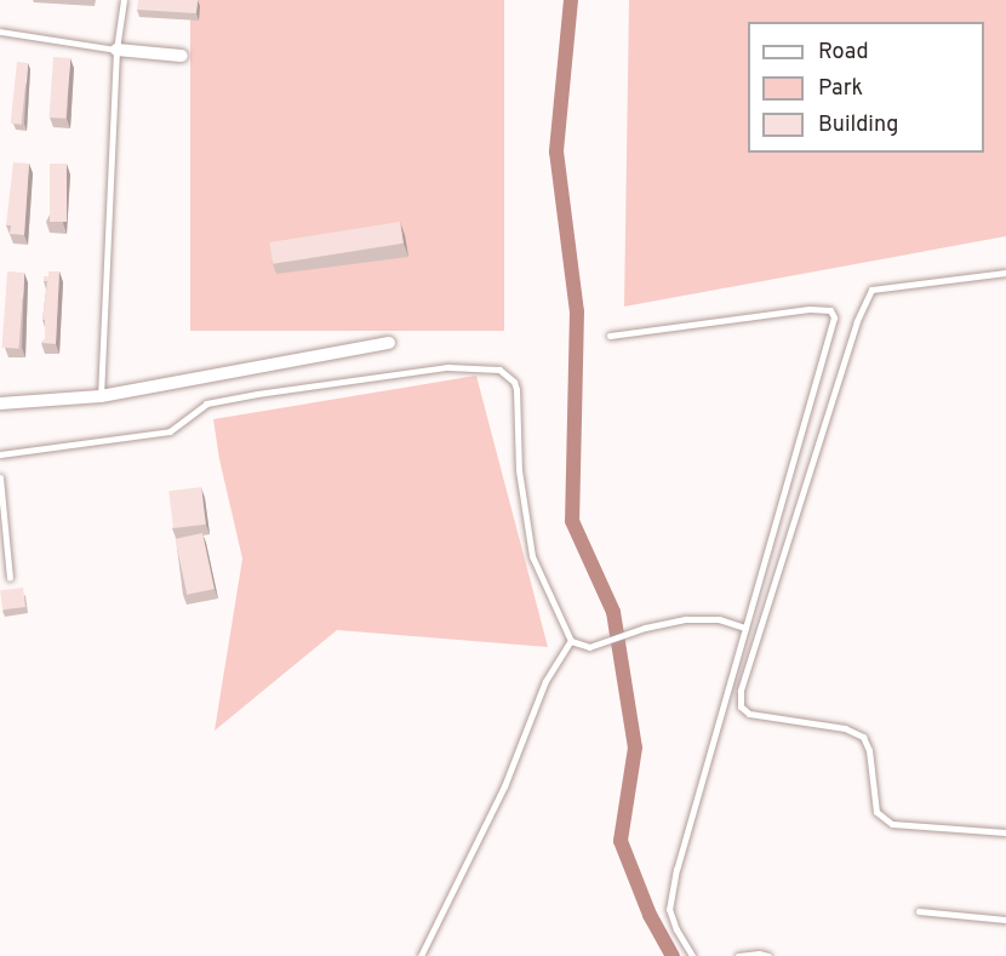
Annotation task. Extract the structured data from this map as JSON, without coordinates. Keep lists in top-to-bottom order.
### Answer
{
  "legend": ["Road", "Park", "Building"]
}
